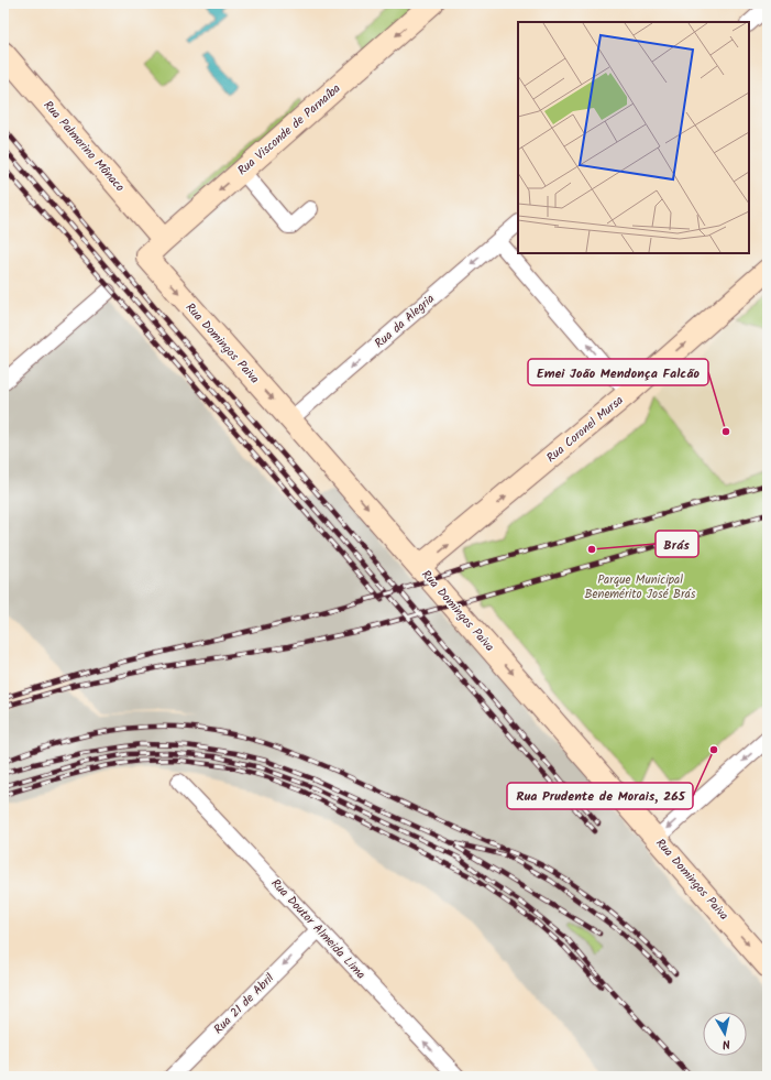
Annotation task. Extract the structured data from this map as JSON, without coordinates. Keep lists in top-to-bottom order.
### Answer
{
  "streets": {
    "street": [
      "Rua Visconde de Parnaíba",
      "Rua Palmorino Mônaco",
      "Rua da Alegria",
      "Rua Domingos Paiva",
      "Rua Coronel Mursa",
      "Rua Doutor Almeida Lima",
      "Rua 21 de Abril"
    ]
  },
  "crossings": [
    ["Rua Visconde de Parnaíba", "Rua Palmorino Mônaco"],
    ["Rua Visconde de Parnaíba", "Rua Domingos Paiva"],
    ["Rua da Alegria", "Rua Domingos Paiva"],
    ["Rua Domingos Paiva", "Rua Coronel Mursa"],
    ["Rua Doutor Almeida Lima", "Rua 21 de Abril"]
  ],
  "one_way": [
    "Rua Visconde de Parnaíba",
    "Rua da Alegria",
    "Rua Domingos Paiva",
    "Rua Coronel Mursa",
    "Rua Doutor Almeida Lima",
    "Rua 21 de Abril"
  ],
  "parks": ["Parque Municipal Benemérito José Brás"],
  "places": ["Emei João Mendonça Falcão", "Brás", "Rua Prudente de Morais, 265"],
  "north": "bottom"
}
